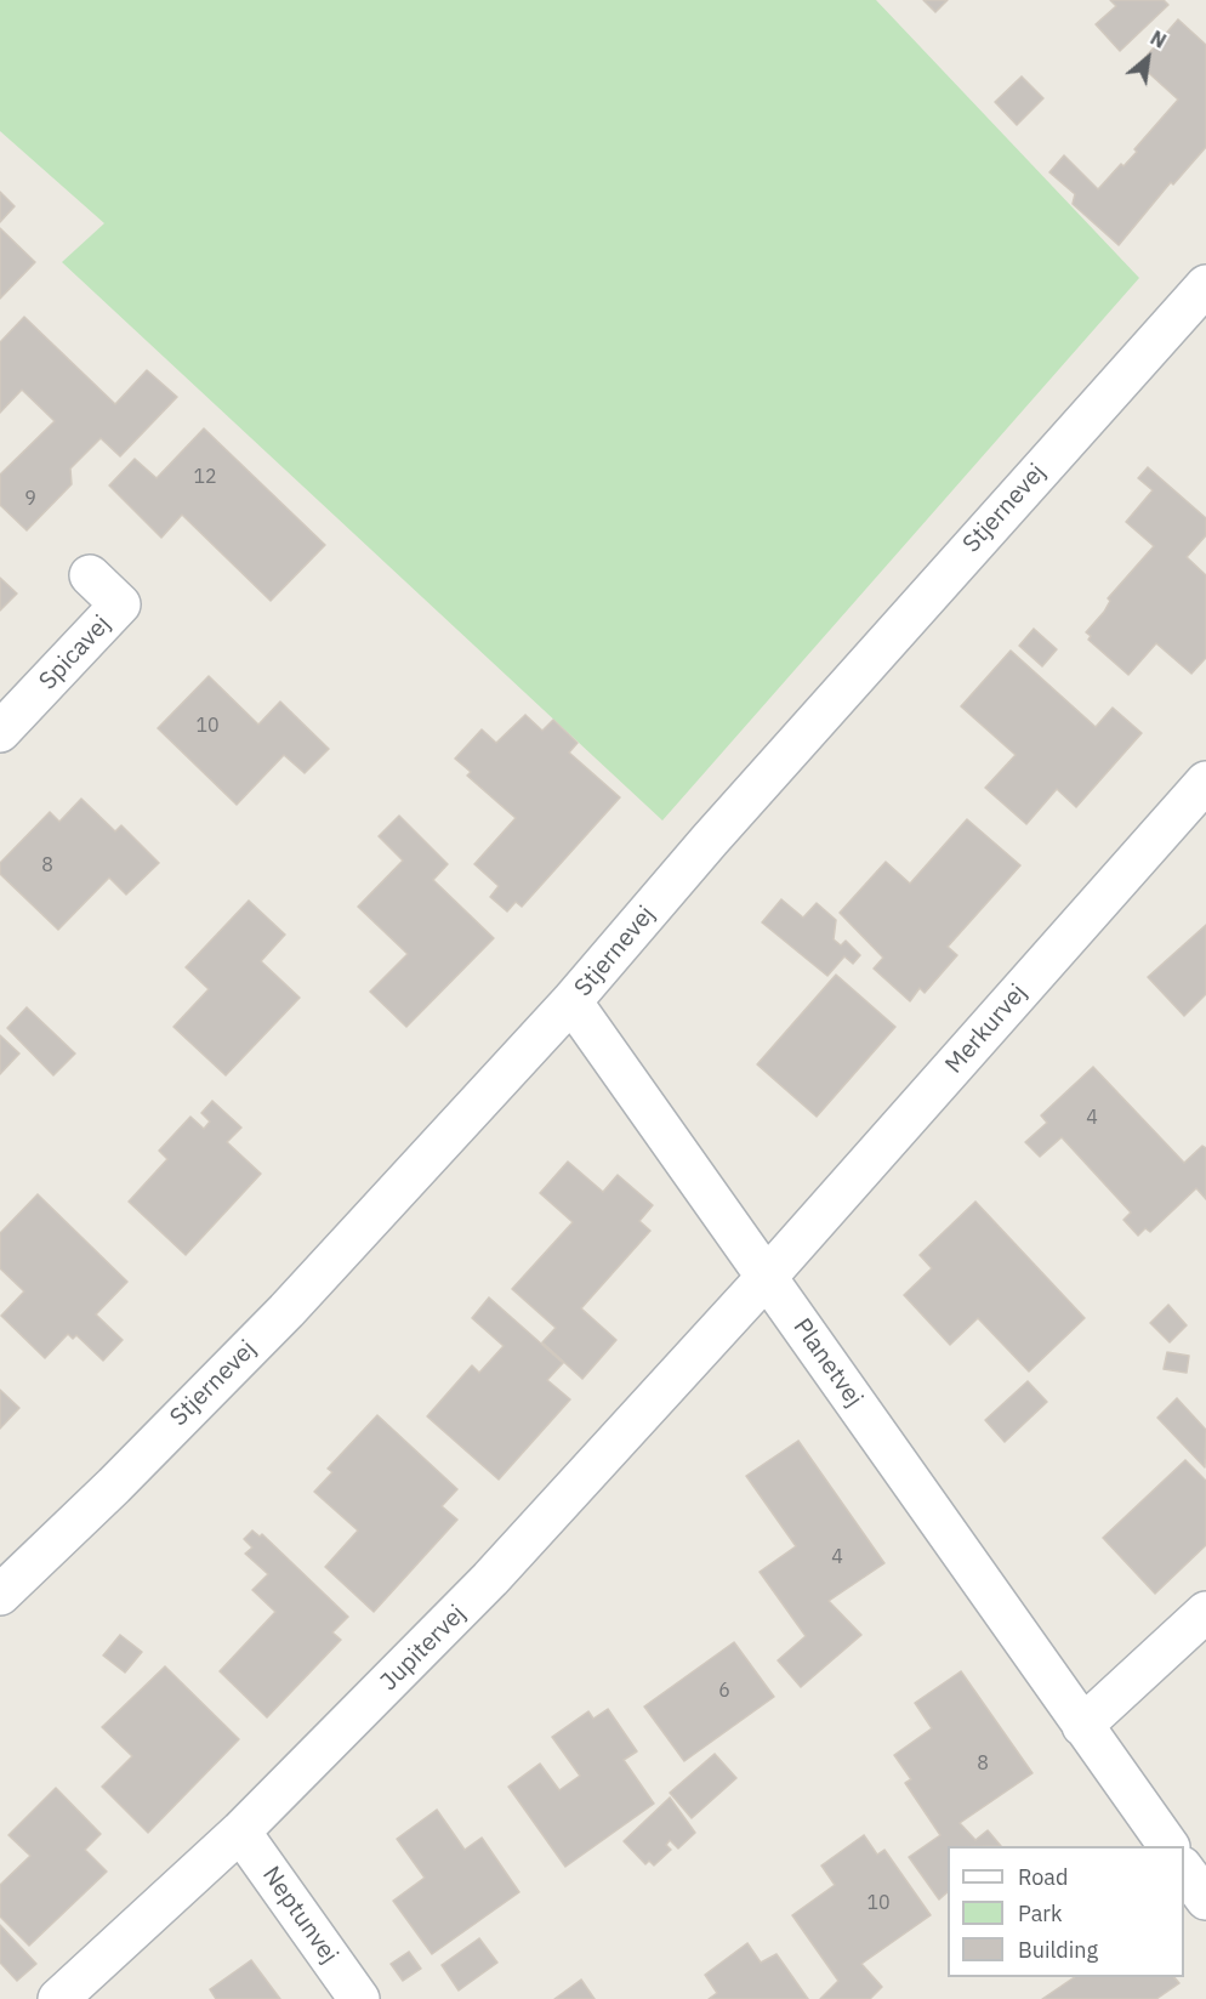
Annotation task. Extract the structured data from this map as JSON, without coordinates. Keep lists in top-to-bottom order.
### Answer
{
  "streets": {
    "street": [
      "Stjernevej",
      "Spicavej",
      "Merkurvej",
      "Planetvej",
      "Jupitervej",
      "Neptunvej"
    ]
  },
  "crossings": [
    ["Stjernevej", "Planetvej"],
    ["Merkurvej", "Planetvej"],
    ["Merkurvej", "Jupitervej"],
    ["Planetvej", "Jupitervej"],
    ["Jupitervej", "Neptunvej"]
  ],
  "house_numbers": [
    "12",
    "9",
    "10",
    "8",
    "4",
    "4",
    "6",
    "8",
    "10"
  ],
  "legend": ["Road", "Park", "Building"],
  "north": "top right"
}
